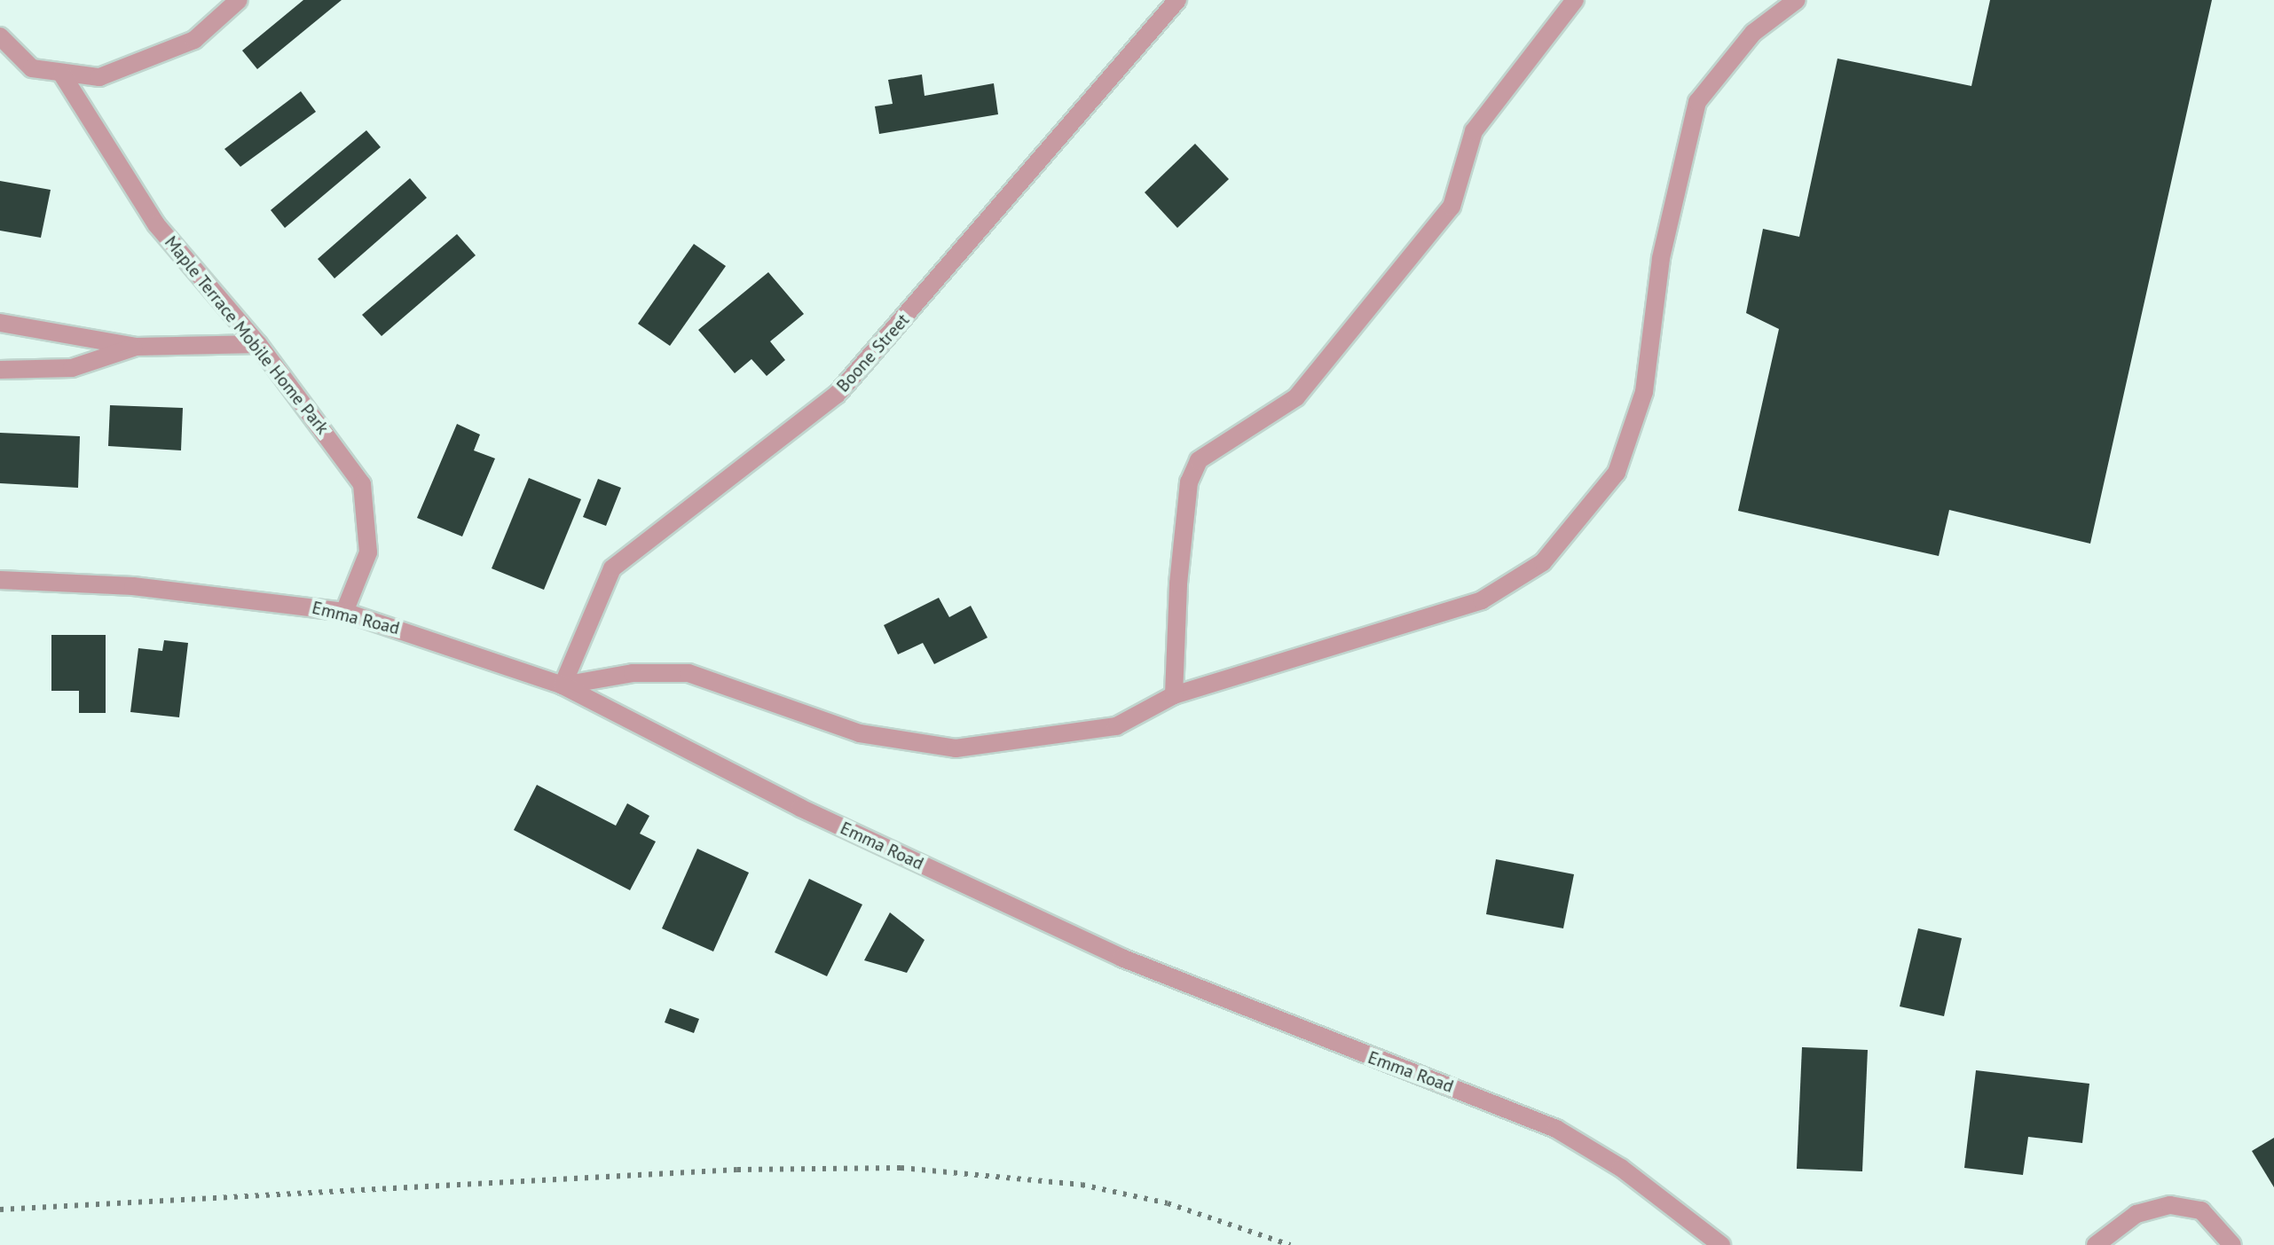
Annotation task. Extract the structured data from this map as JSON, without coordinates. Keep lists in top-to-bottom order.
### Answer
{
  "streets": {
    "street": ["Maple Terrace Mobile Home Park", "Boone Street", "Emma Road"]
  },
  "crossings": [
    ["Maple Terrace Mobile Home Park", "Emma Road"],
    ["Boone Street", "Emma Road"]
  ]
}
